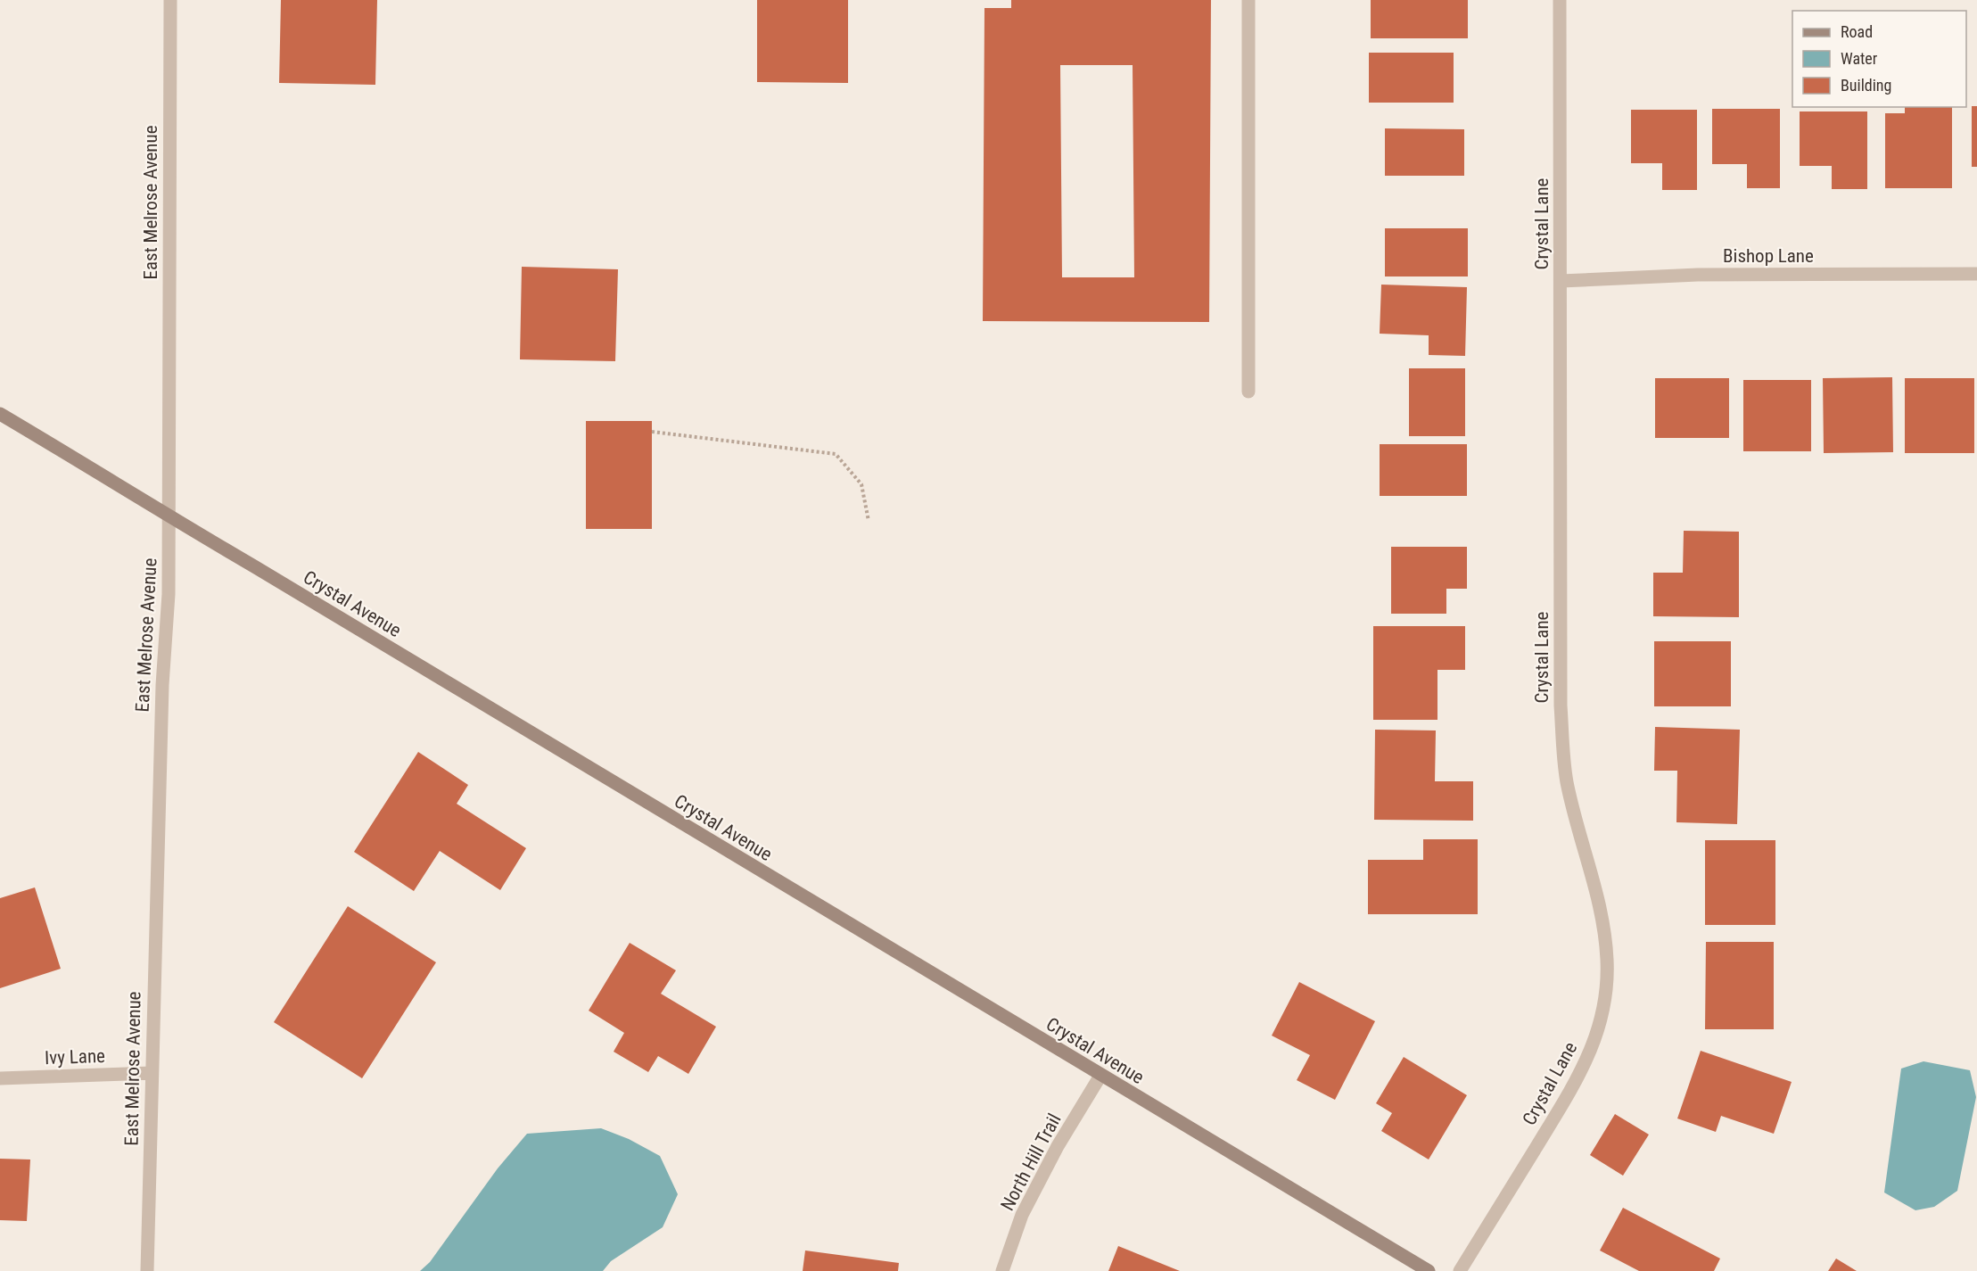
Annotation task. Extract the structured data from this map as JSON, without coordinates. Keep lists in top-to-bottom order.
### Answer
{
  "streets": {
    "street": [
      "East Melrose Avenue",
      "Crystal Lane",
      "Bishop Lane",
      "Crystal Avenue",
      "Ivy Lane",
      "North Hill Trail"
    ]
  },
  "crossings": [
    ["East Melrose Avenue", "Crystal Avenue"],
    ["East Melrose Avenue", "Ivy Lane"],
    ["Crystal Lane", "Bishop Lane"],
    ["Crystal Avenue", "North Hill Trail"]
  ],
  "legend": ["Road", "Water", "Building"]
}
